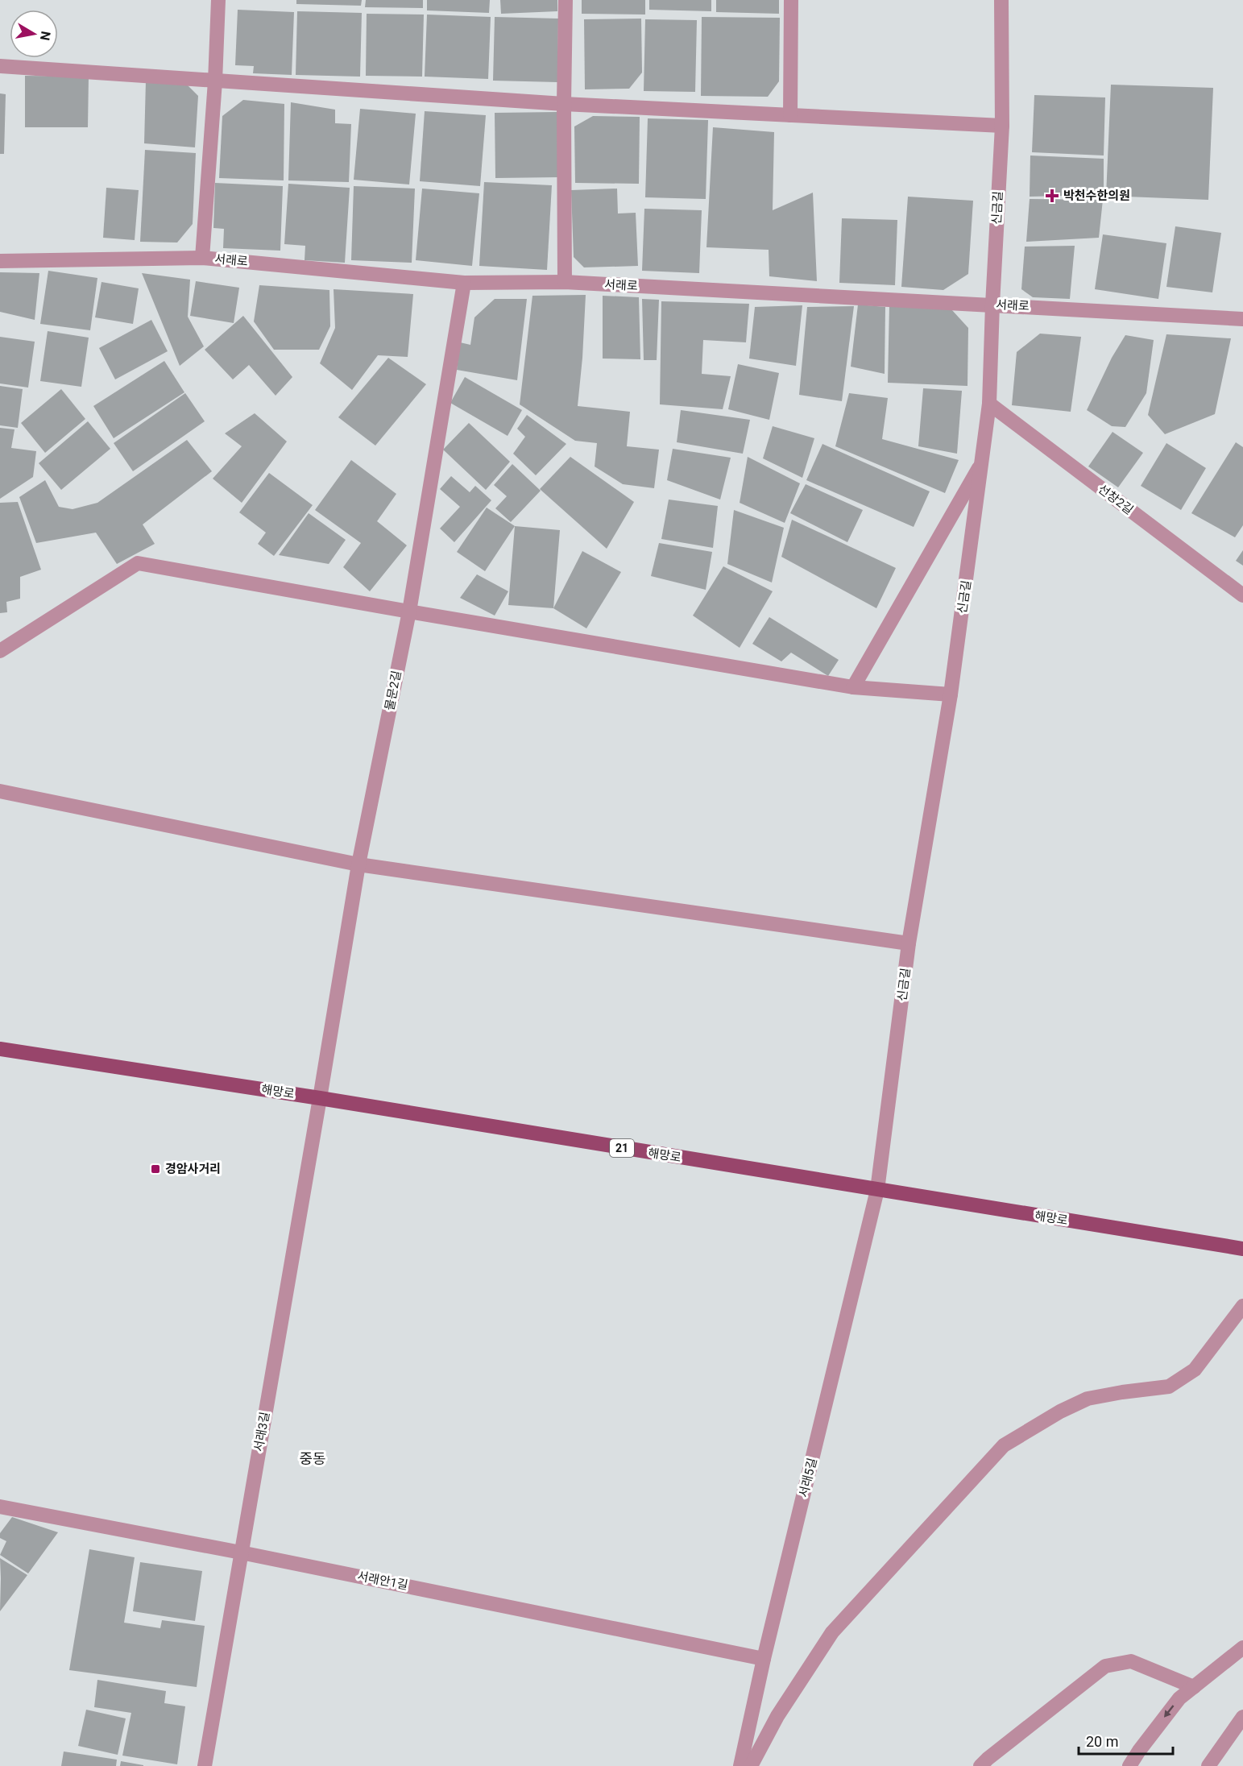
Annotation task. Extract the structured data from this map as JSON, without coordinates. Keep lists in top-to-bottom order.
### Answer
{
  "streets": {
    "main road": ["해망로", "21"],
    "street": [
      "신금길",
      "서래로",
      "선창2길",
      "물문2길",
      "서래3길",
      "서래5길",
      "서래안1길"
    ]
  },
  "crossings": [
    ["신금길", "서래로"],
    ["신금길", "선창2길"],
    ["신금길", "해망로"],
    ["신금길", "서래5길"],
    ["서래로", "물문2길"],
    ["물문2길", "해망로"],
    ["물문2길", "서래3길"],
    ["해망로", "서래3길"],
    ["해망로", "서래5길"],
    ["서래3길", "서래안1길"],
    ["서래5길", "서래안1길"]
  ],
  "districts": ["중동"],
  "places": {
    "health": ["박천수한의원"],
    "transit": ["경암사거리"]
  },
  "scale_bar": "20 m",
  "north": "right"
}
